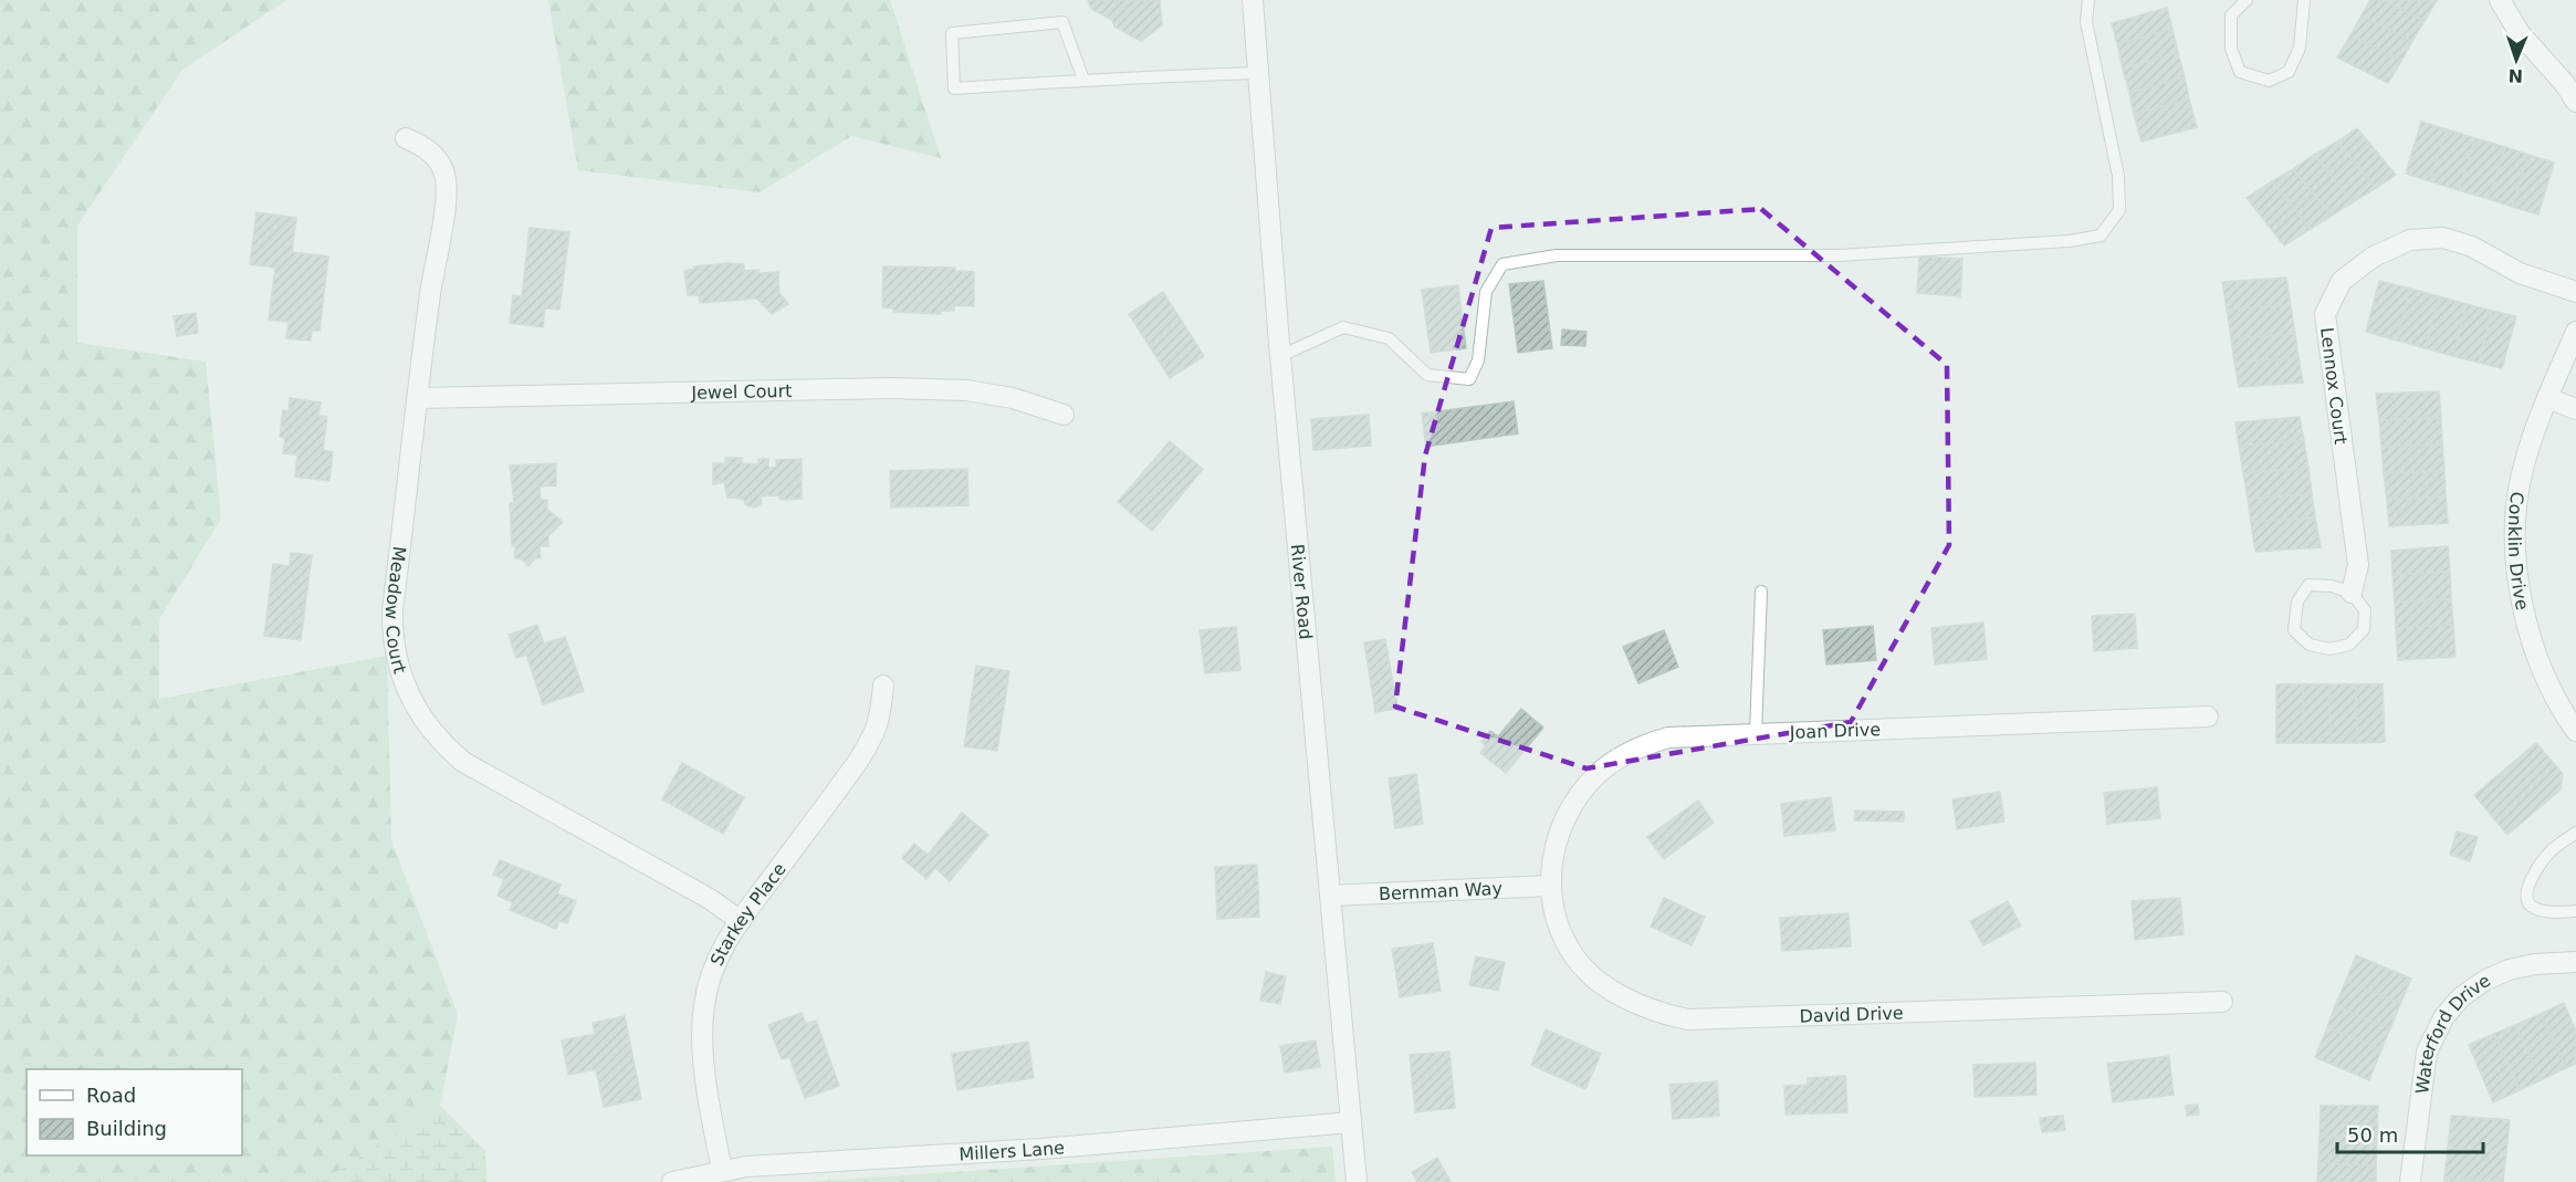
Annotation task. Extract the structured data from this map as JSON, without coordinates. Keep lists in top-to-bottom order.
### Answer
{
  "streets": {
    "street": [
      "Lennox Court",
      "Jewel Court",
      "Conklin Drive",
      "River Road",
      "Meadow Court",
      "Joan Drive",
      "Bernman Way",
      "Starkey Place",
      "David Drive",
      "Waterford Drive",
      "Millers Lane"
    ]
  },
  "crossings": [
    ["Jewel Court", "Meadow Court"],
    ["River Road", "Bernman Way"],
    ["River Road", "Millers Lane"],
    ["Meadow Court", "Starkey Place"],
    ["Joan Drive", "Bernman Way"],
    ["Joan Drive", "David Drive"],
    ["Bernman Way", "David Drive"],
    ["Starkey Place", "Millers Lane"]
  ],
  "legend": ["Road", "Building"],
  "scale_bar": "50 m",
  "north": "bottom"
}
